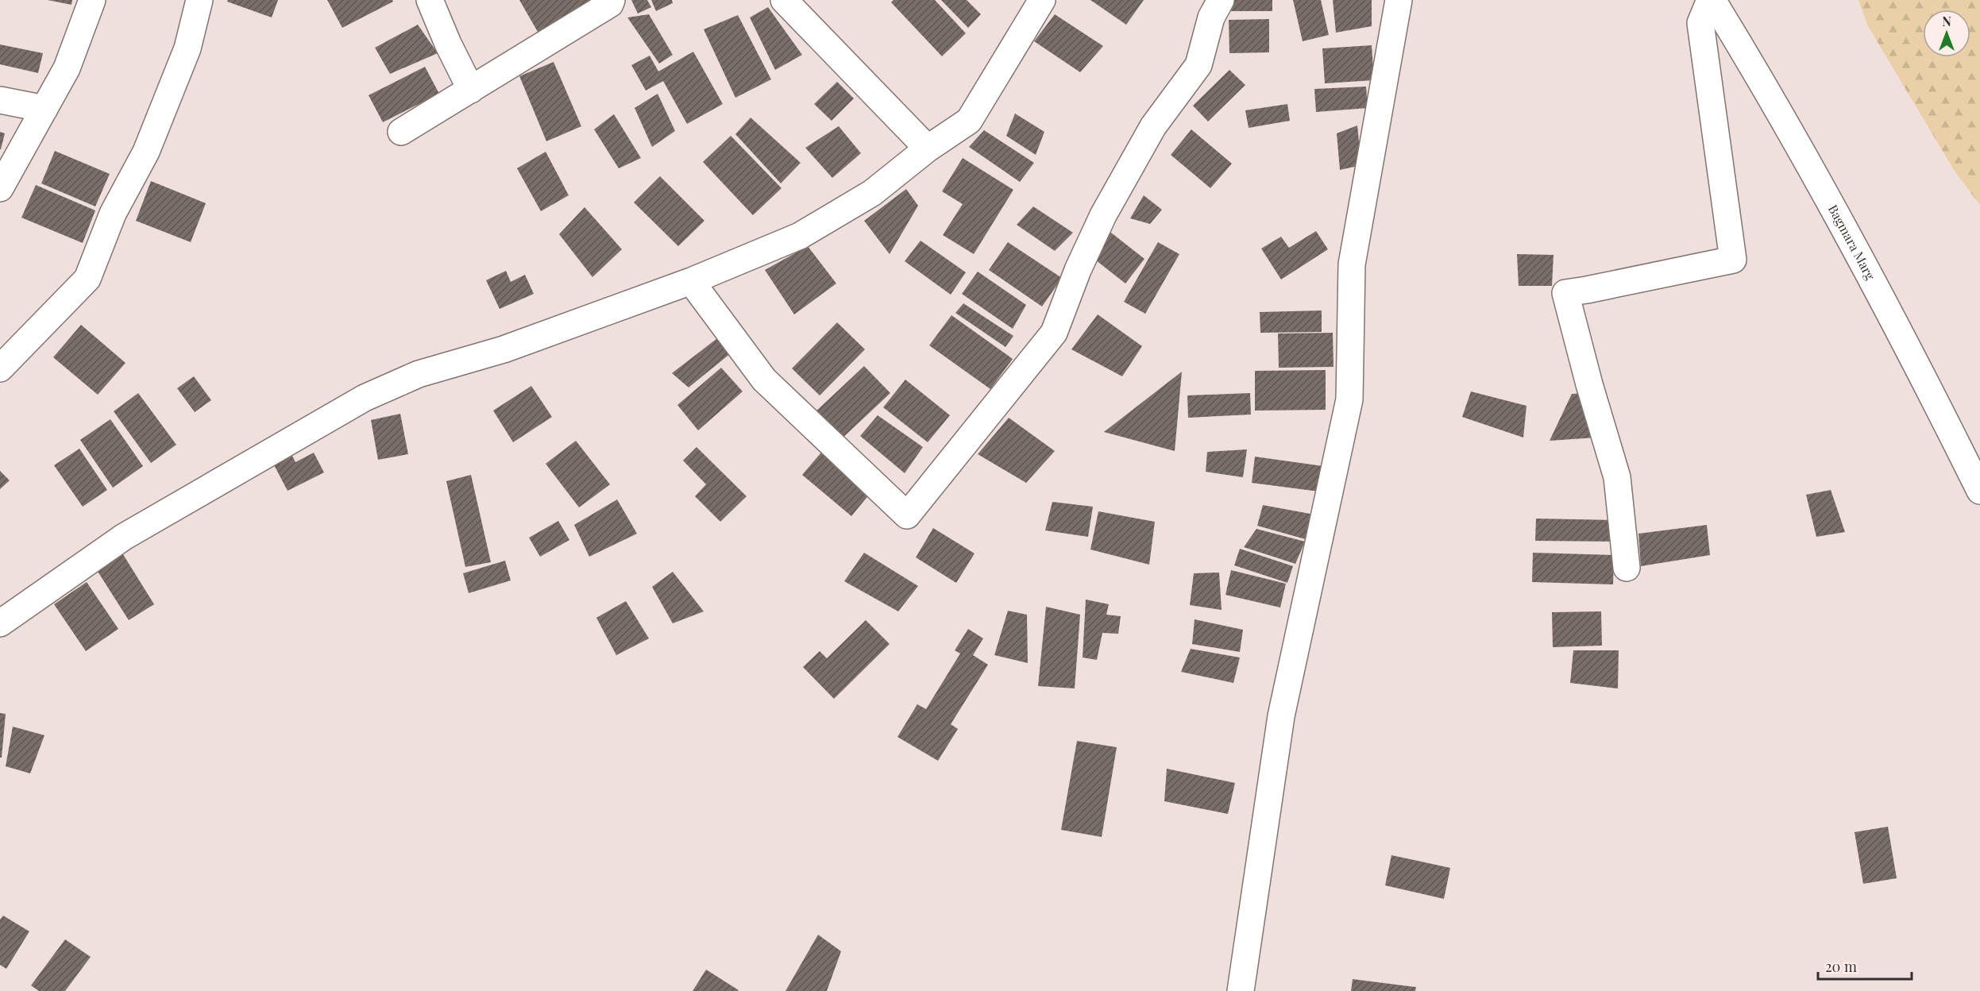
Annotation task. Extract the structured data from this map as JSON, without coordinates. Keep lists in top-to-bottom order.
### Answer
{
  "streets": {
    "street": ["Bagmara Marg"]
  },
  "scale_bar": "20 m",
  "north": "top"
}
